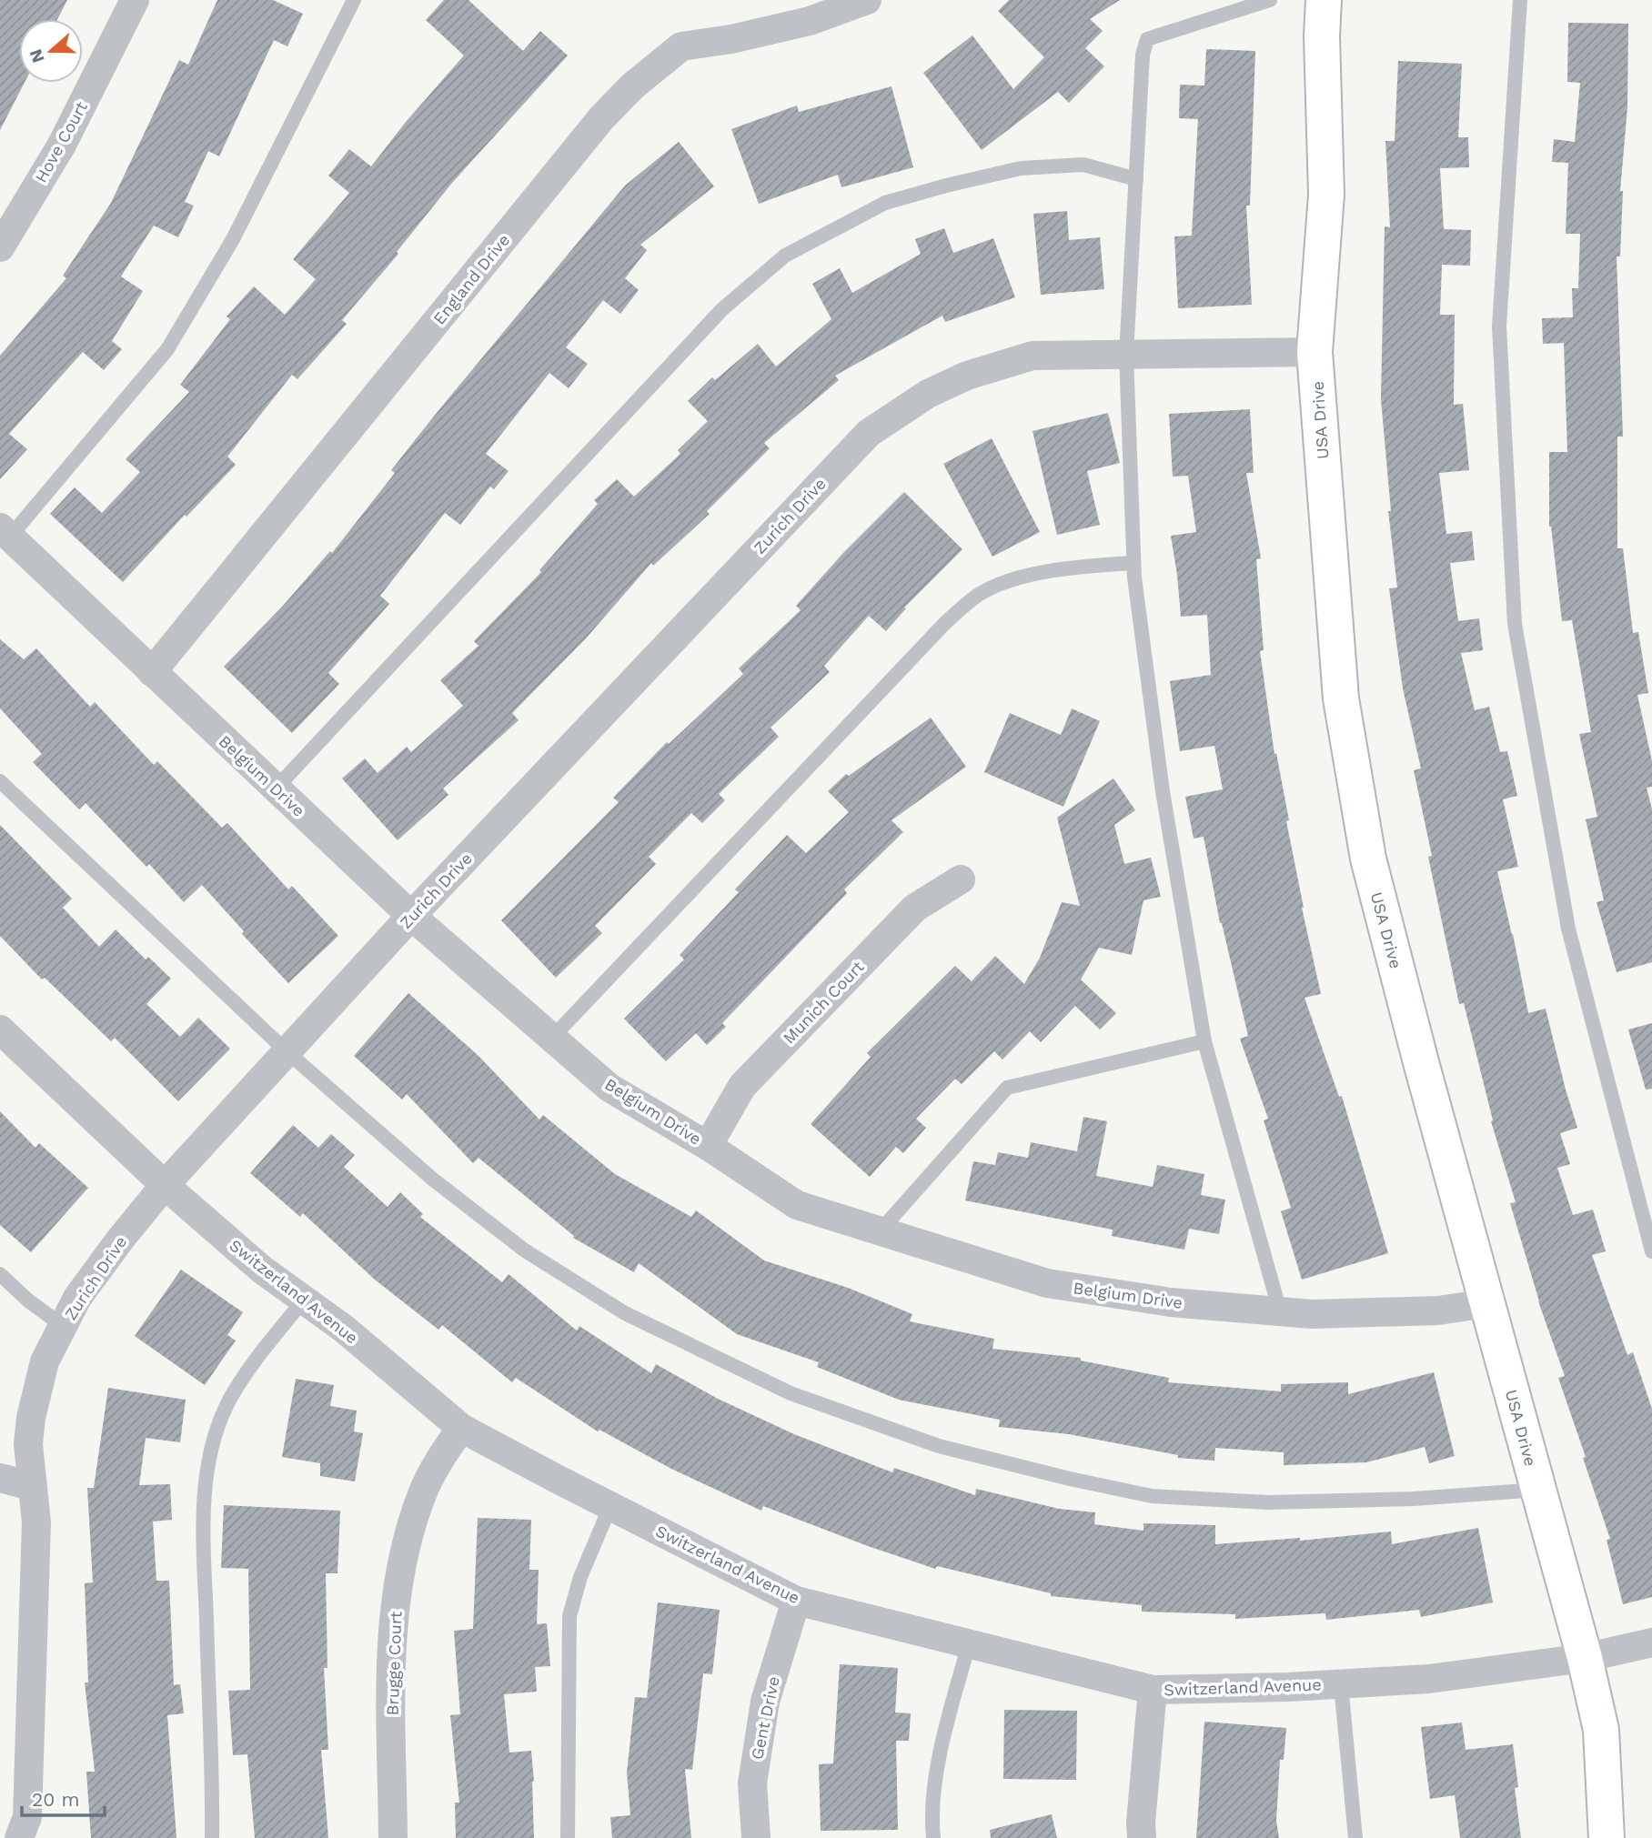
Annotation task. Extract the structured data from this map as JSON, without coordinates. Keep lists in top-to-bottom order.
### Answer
{
  "streets": {
    "street": [
      "Hove Court",
      "England Drive",
      "USA Drive",
      "Zurich Drive",
      "Belgium Drive",
      "Munich Court",
      "Switzerland Avenue",
      "Brugge Court",
      "Gent Drive"
    ]
  },
  "crossings": [
    ["England Drive", "Belgium Drive"],
    ["USA Drive", "Zurich Drive"],
    ["USA Drive", "Belgium Drive"],
    ["USA Drive", "Switzerland Avenue"],
    ["Zurich Drive", "Belgium Drive"],
    ["Zurich Drive", "Switzerland Avenue"],
    ["Belgium Drive", "Munich Court"],
    ["Switzerland Avenue", "Brugge Court"],
    ["Switzerland Avenue", "Gent Drive"]
  ],
  "scale_bar": "20 m",
  "north": "left"
}
